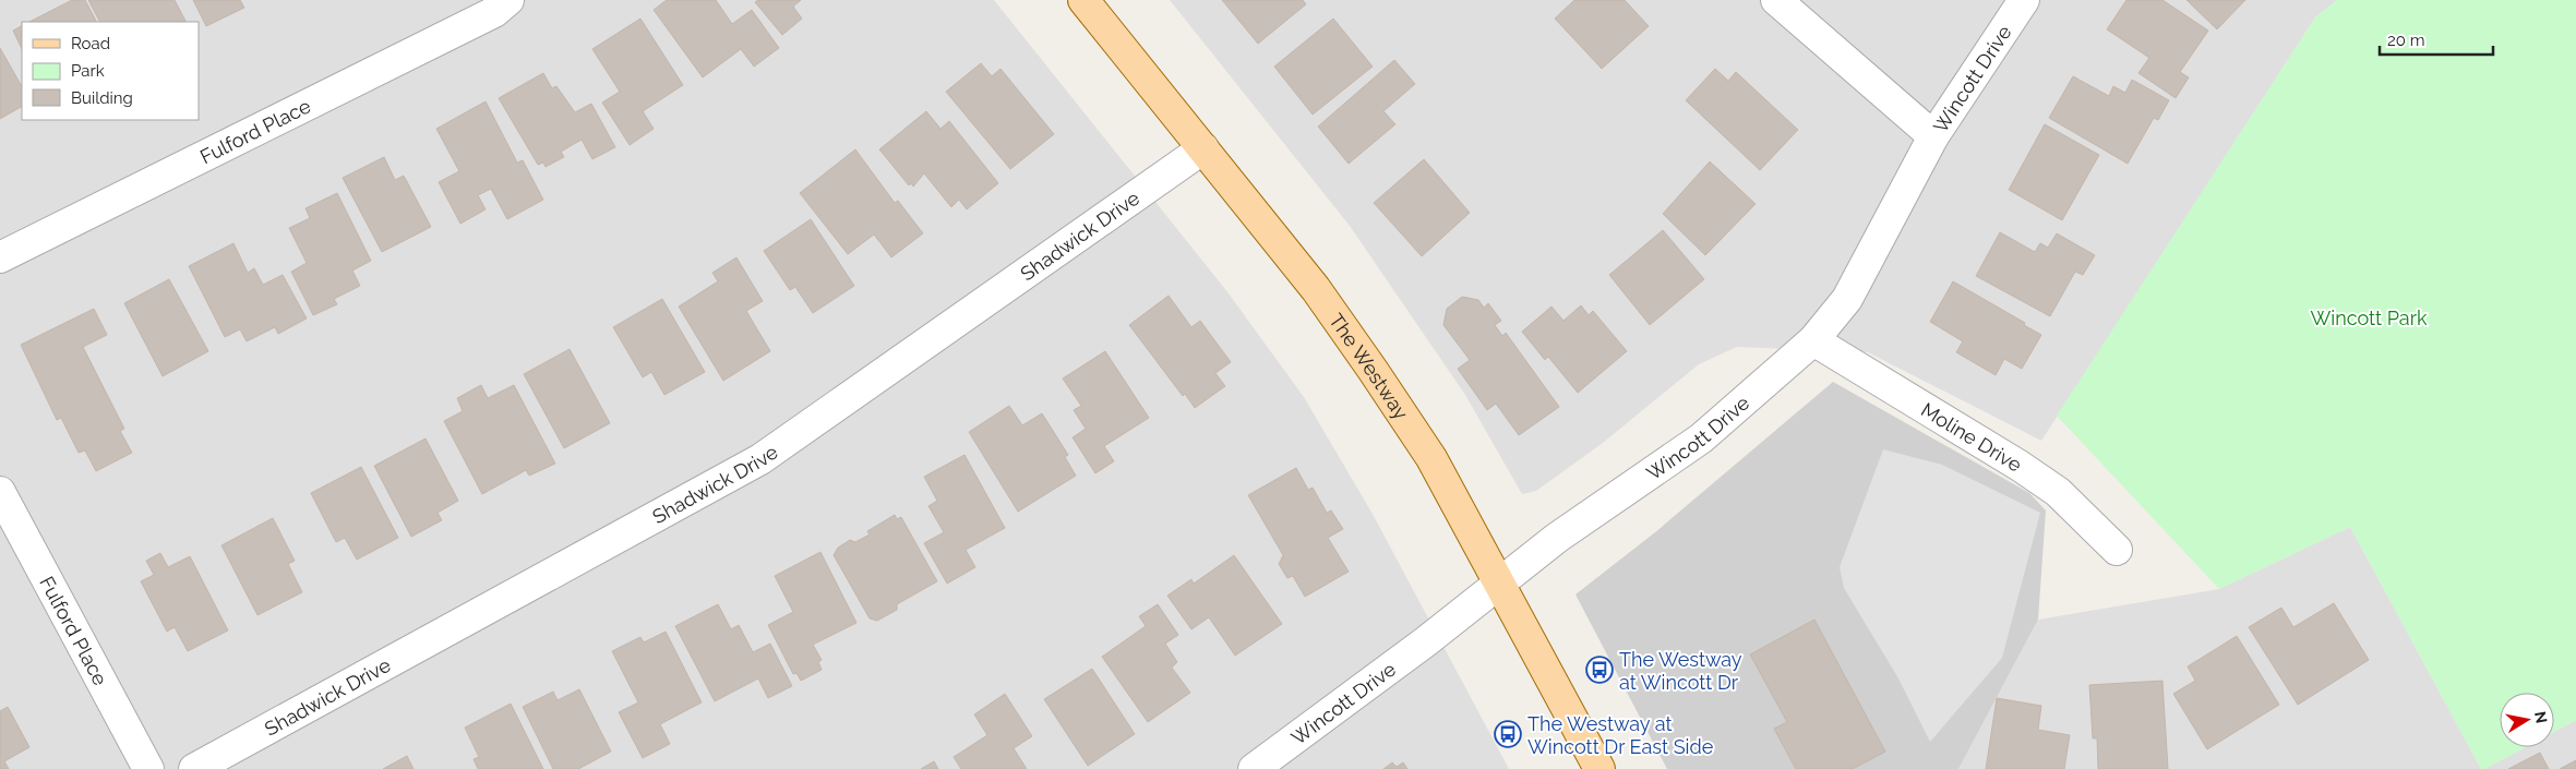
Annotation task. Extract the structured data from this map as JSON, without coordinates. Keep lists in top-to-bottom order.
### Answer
{
  "streets": {
    "main road": ["The Westway"],
    "street": [
      "Wincott Drive",
      "Fulford Place",
      "Shadwick Drive",
      "Moline Drive"
    ]
  },
  "crossings": [
    ["Wincott Drive", "The Westway"],
    ["Wincott Drive", "Moline Drive"],
    ["Shadwick Drive", "The Westway"]
  ],
  "parks": ["Wincott Park"],
  "places": {
    "bus stop": ["The Westway at Wincott Dr", "The Westway at Wincott Dr East Side"]
  },
  "legend": ["Road", "Park", "Building"],
  "scale_bar": "20 m",
  "north": "right"
}
